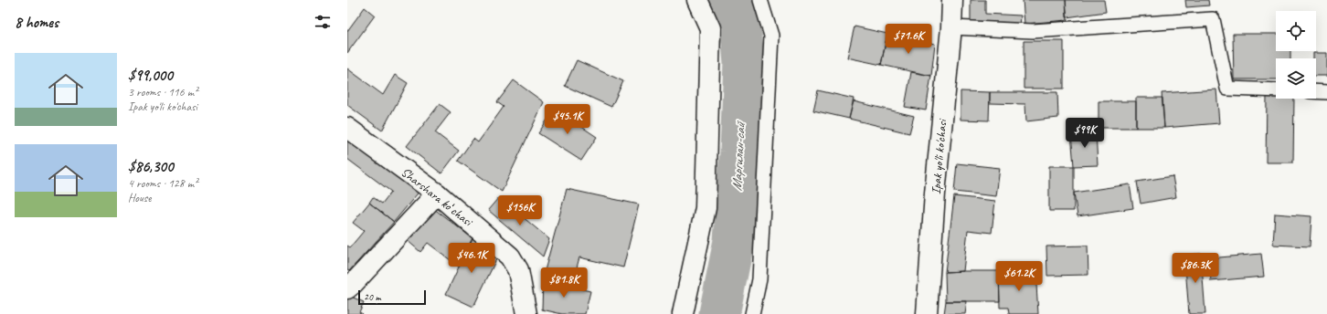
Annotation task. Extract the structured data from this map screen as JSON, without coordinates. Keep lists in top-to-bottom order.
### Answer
{
  "streets": {
    "street": ["Ipak yo'li ko'chasi", "Sharshara koʻchasi"]
  },
  "water": ["Маргилан-сай"],
  "scale_bar": "20 m",
  "page": {
    "heading": "8 homes",
    "price": [
      "$71.6K",
      "$45.1K",
      "$99K",
      "$156K",
      "$46.1K",
      "$86.3K",
      "$61.2K",
      "$81.8K"
    ],
    "list": [
      {
        "name": "$99,000",
        "note": "3 rooms · 116 m² · Ipak yo'li ko'chasi"
      },
      {
        "name": "$86,300",
        "note": "4 rooms · 128 m² · House"
      }
    ],
    "scale": "20 m"
  }
}
